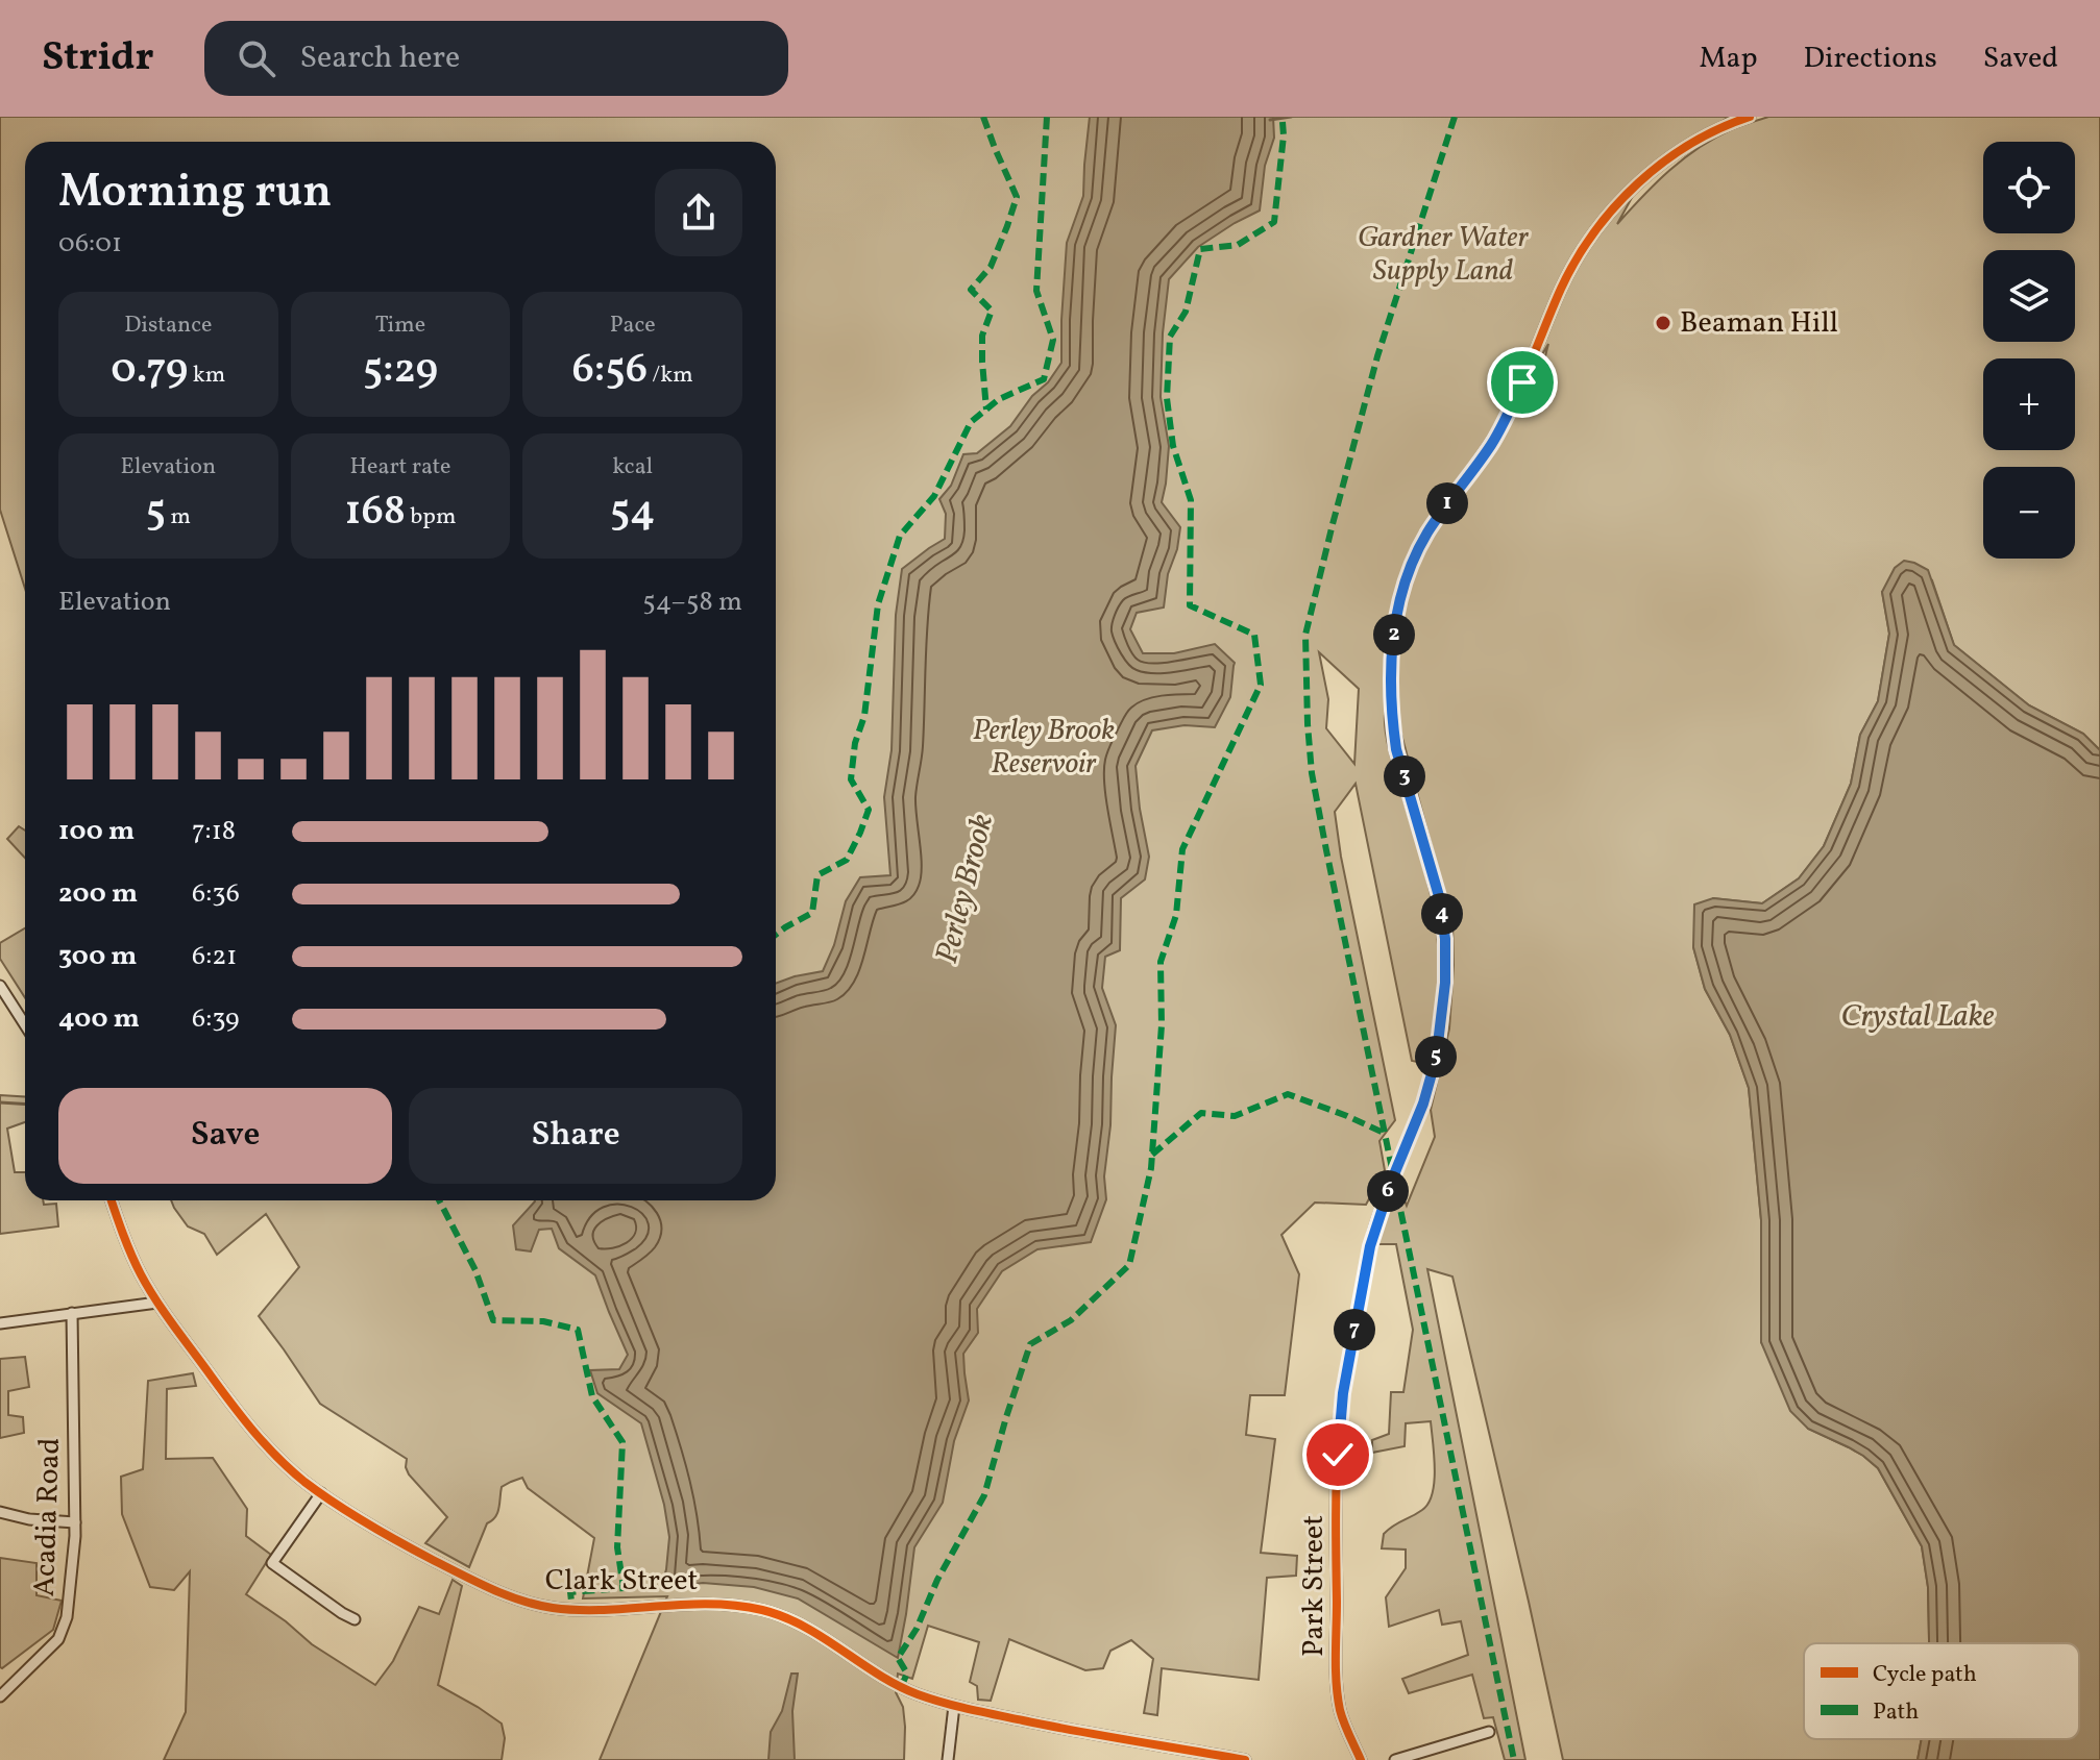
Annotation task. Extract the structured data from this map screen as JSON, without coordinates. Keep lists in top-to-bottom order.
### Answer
{
  "streets": {
    "street": ["Acadia Road", "Clark Street", "Park Street"]
  },
  "water": ["Perley Brook", "Crystal Lake"],
  "parks": ["Gardner Water Supply Land", "Perley Brook Reservoir"],
  "places": ["Beaman Hill"],
  "legend": ["Cycle path", "Path"],
  "page": {
    "header": "Stridr",
    "search": "Search here",
    "nav": ["Map", "Directions", "Saved"],
    "map_buttons": ["+", "−"],
    "heading": ["Morning run", "06:01"],
    "stats": [
      ["Distance", "0.79 km"],
      ["Time", "5:29"],
      ["Pace", "6:56 /km"],
      ["Elevation", "5 m"],
      ["Heart rate", "168 bpm"],
      ["kcal", "54"]
    ],
    "pins": [
      "1",
      "2",
      "3",
      "4",
      "5",
      "6",
      "7"
    ],
    "chart": ["Elevation", "54–58 m"],
    "list": [
      {
        "name": "100 m",
        "note": "7:18"
      },
      {
        "name": "200 m",
        "note": "6:36"
      },
      {
        "name": "300 m",
        "note": "6:21"
      },
      {
        "name": "400 m",
        "note": "6:39"
      }
    ],
    "buttons": ["Save", "Share"]
  }
}
